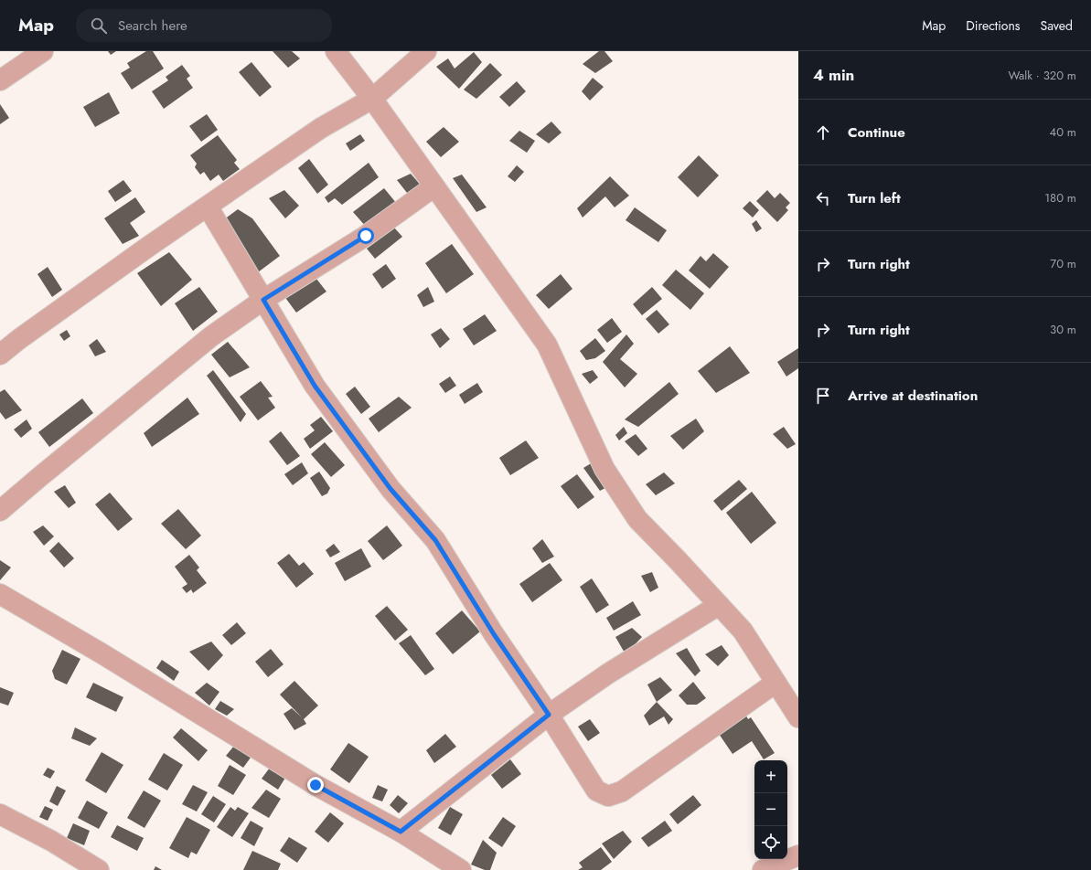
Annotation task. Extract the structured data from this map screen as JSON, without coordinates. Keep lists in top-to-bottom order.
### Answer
{
  "page": {
    "header": "Map",
    "search": "Search here",
    "nav": ["Map", "Directions", "Saved"],
    "heading": ["4 min", "Walk · 320 m"],
    "list": [
      ["Continue", "40 m"],
      ["Turn left", "180 m"],
      ["Turn right", "70 m"],
      ["Turn right", "30 m"],
      "Arrive at destination"
    ],
    "map_buttons": ["+", "−"]
  }
}
